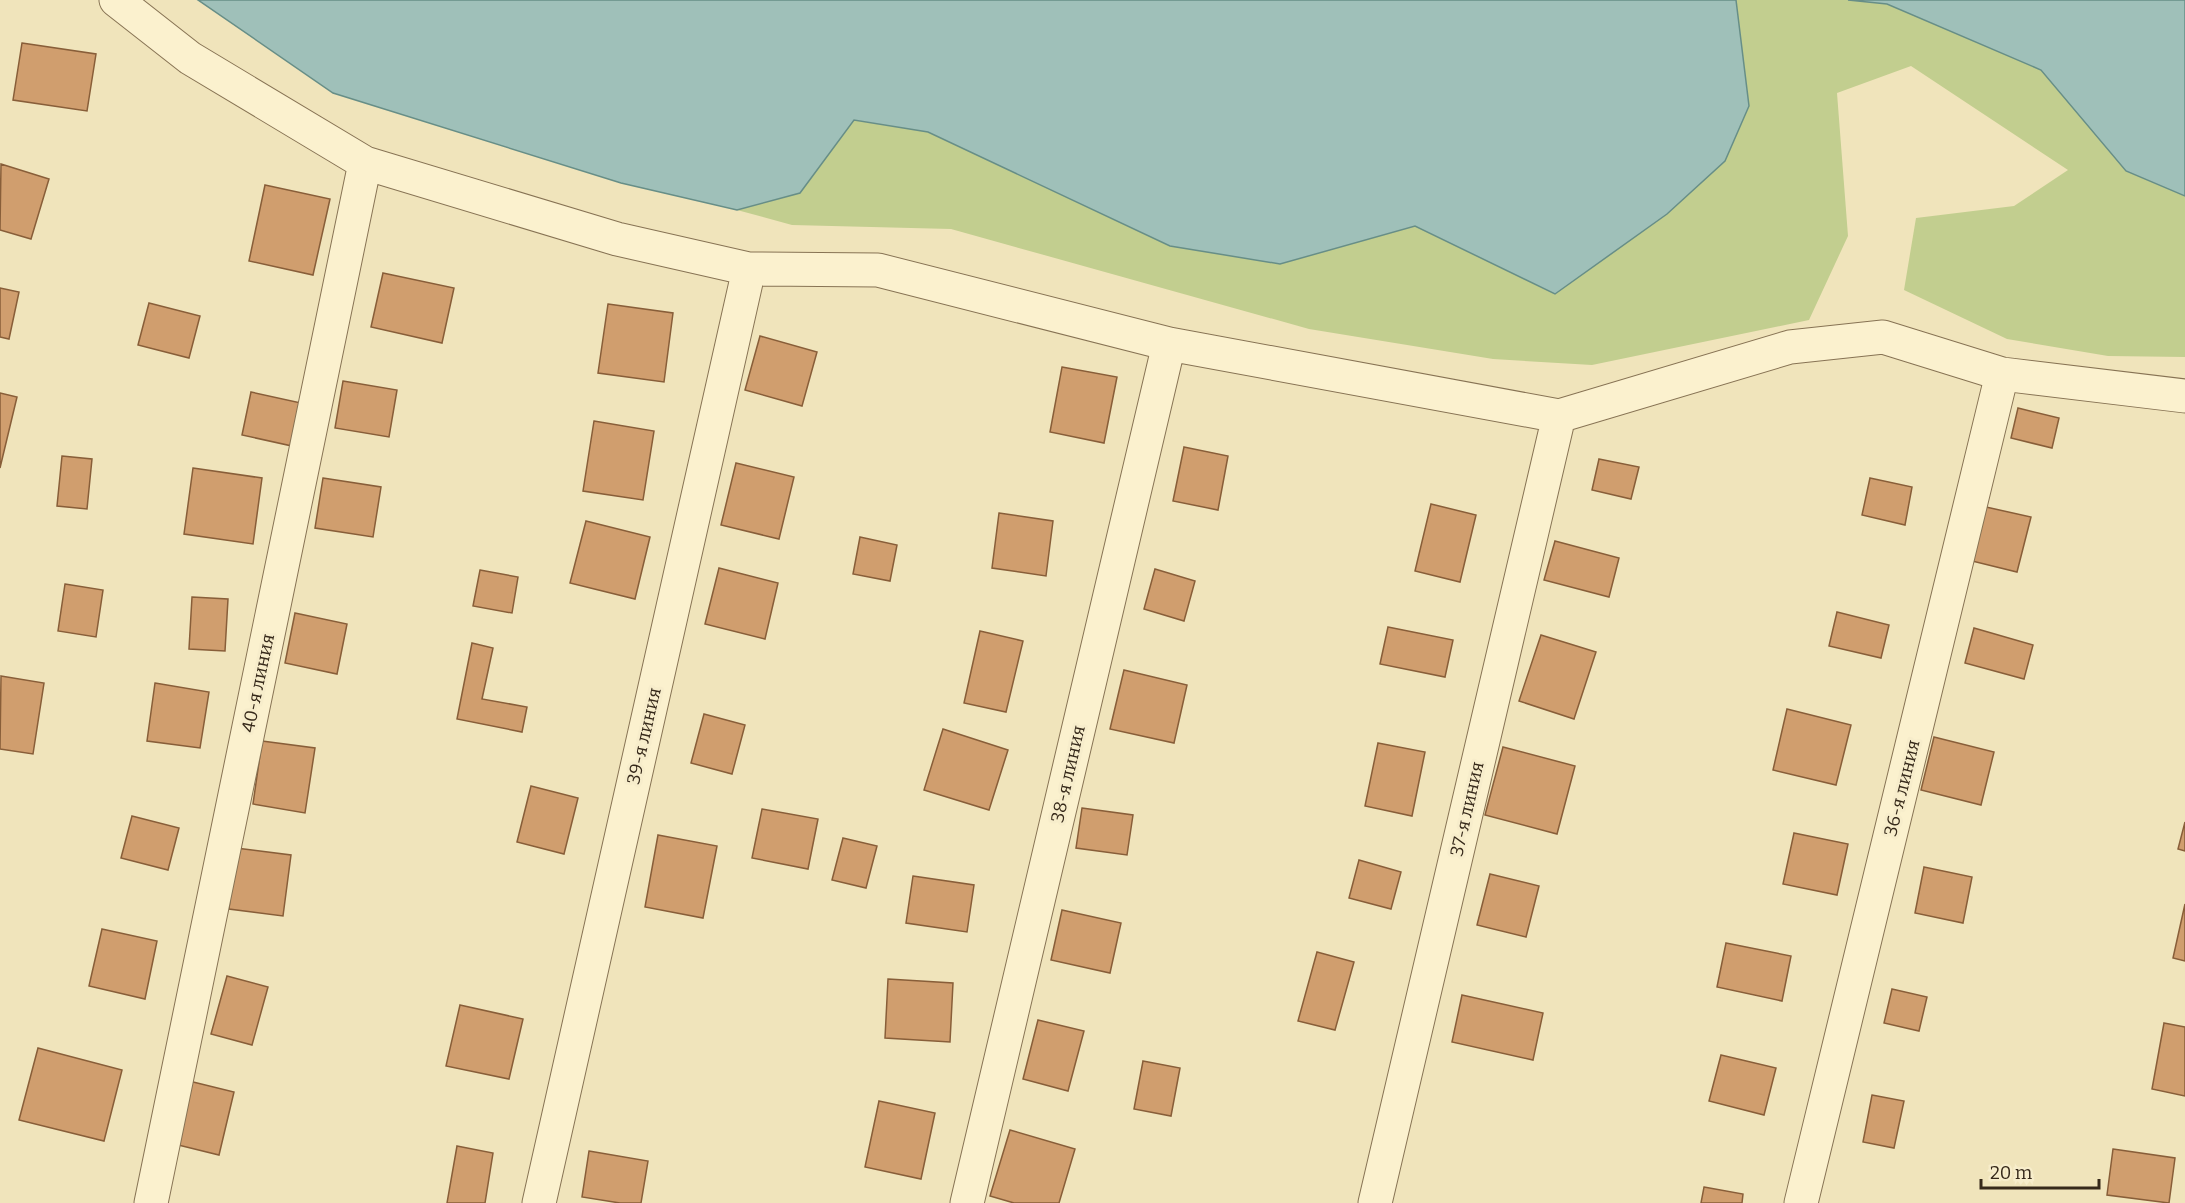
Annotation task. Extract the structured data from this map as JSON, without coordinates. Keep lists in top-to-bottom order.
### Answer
{
  "streets": {
    "street": [
      "40-я линия",
      "39-я линия",
      "38-я линия",
      "36-я линия",
      "37-я линия"
    ]
  },
  "scale_bar": "20 m"
}
